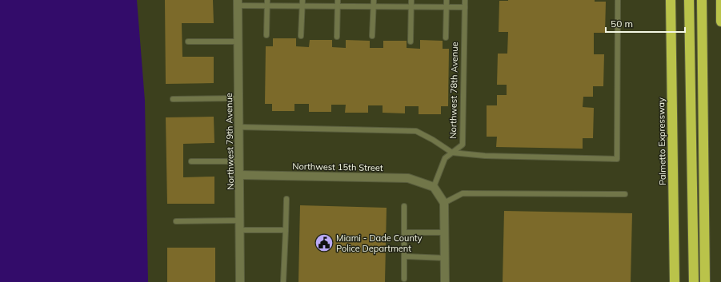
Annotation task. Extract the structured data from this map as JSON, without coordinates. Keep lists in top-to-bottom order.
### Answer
{
  "streets": {
    "highway": ["Palmetto Expressway"],
    "street": ["Northwest 79th Avenue", "Northwest 15th Street"],
    "lane": ["Northwest 78th Avenue"]
  },
  "crossings": [
    ["Northwest 78th Avenue", "Northwest 15th Street"],
    ["Northwest 79th Avenue", "Northwest 15th Street"]
  ],
  "places": {
    "public building": ["Miami - Dade County Police Department"]
  },
  "scale_bar": "50 m"
}
